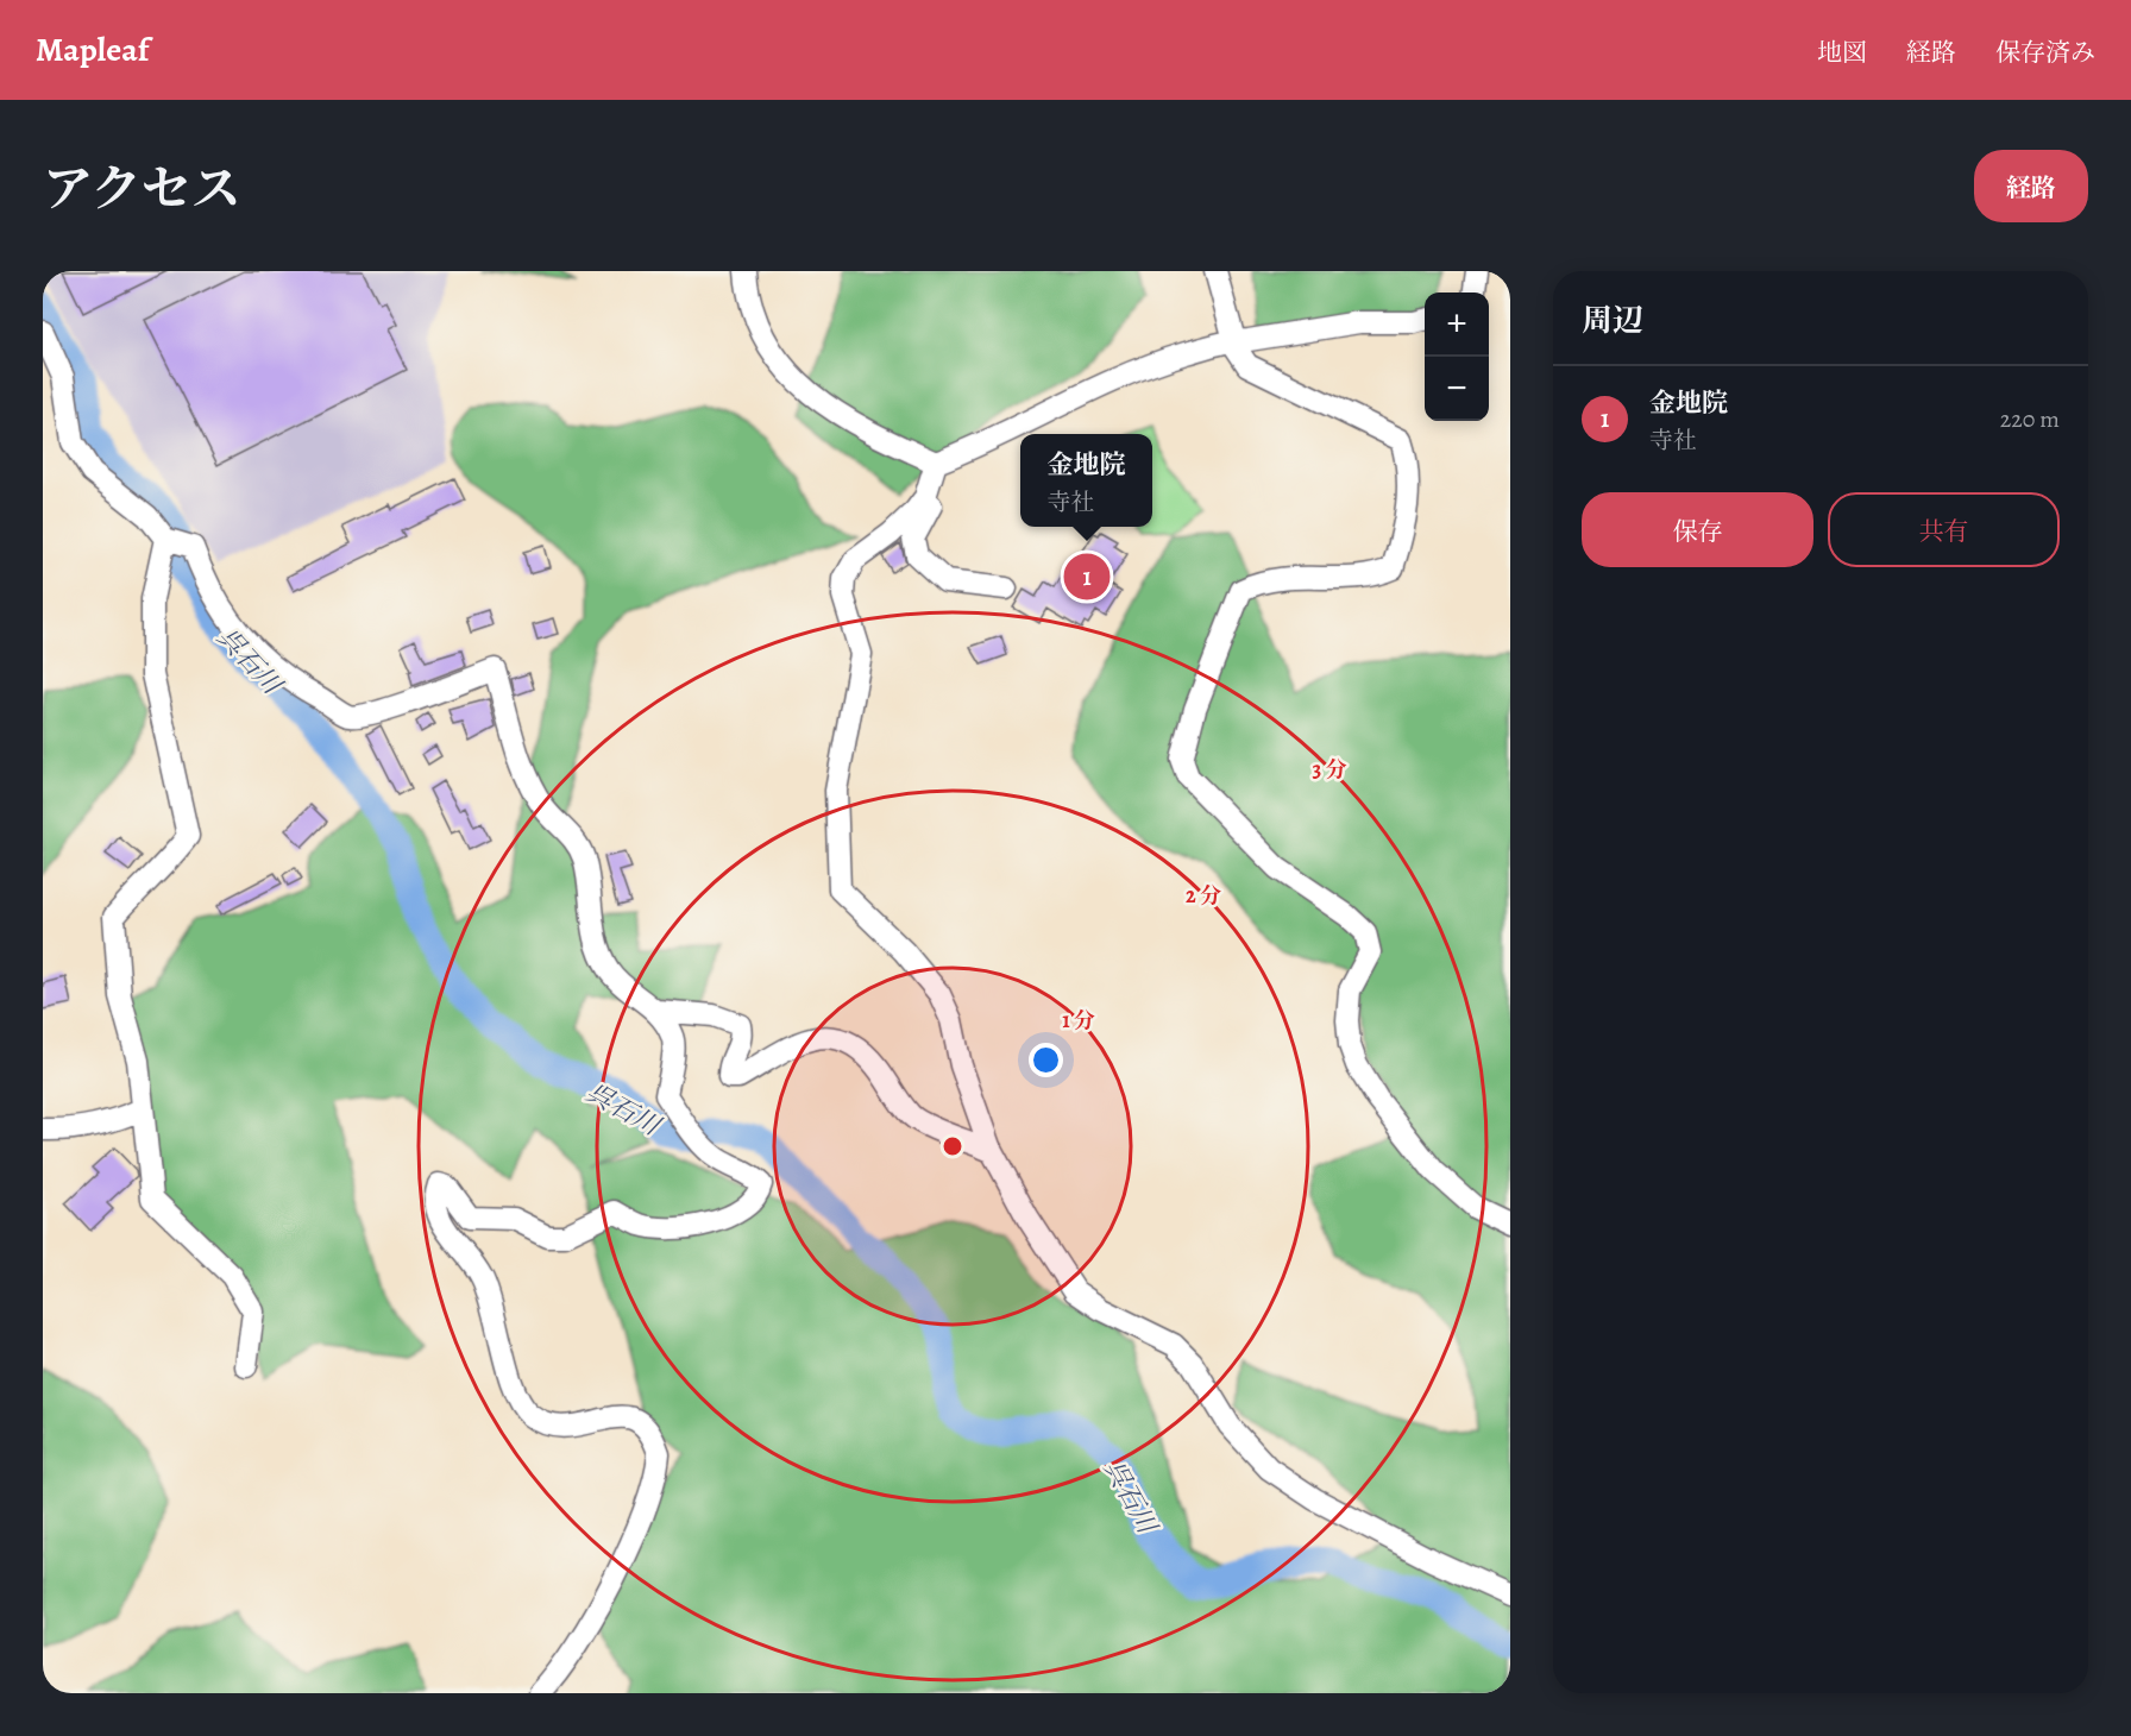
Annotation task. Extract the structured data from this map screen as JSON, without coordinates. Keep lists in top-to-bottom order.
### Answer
{
  "water": ["呉石川"],
  "page": {
    "header": "Mapleaf",
    "nav": ["地図", "経路", "保存済み"],
    "title": "アクセス",
    "buttons": [
      "経路",
      ["保存", "共有"]
    ],
    "heading": "周辺",
    "map_buttons": ["+", "−"],
    "list": [
      {
        "mark": "1",
        "name": "金地院",
        "note": "寺社",
        "value": "220 m"
      }
    ],
    "popup": ["金地院", "寺社"],
    "pins": "1"
  },
  "rings": ["3 分", "2 分", "1 分"]
}
